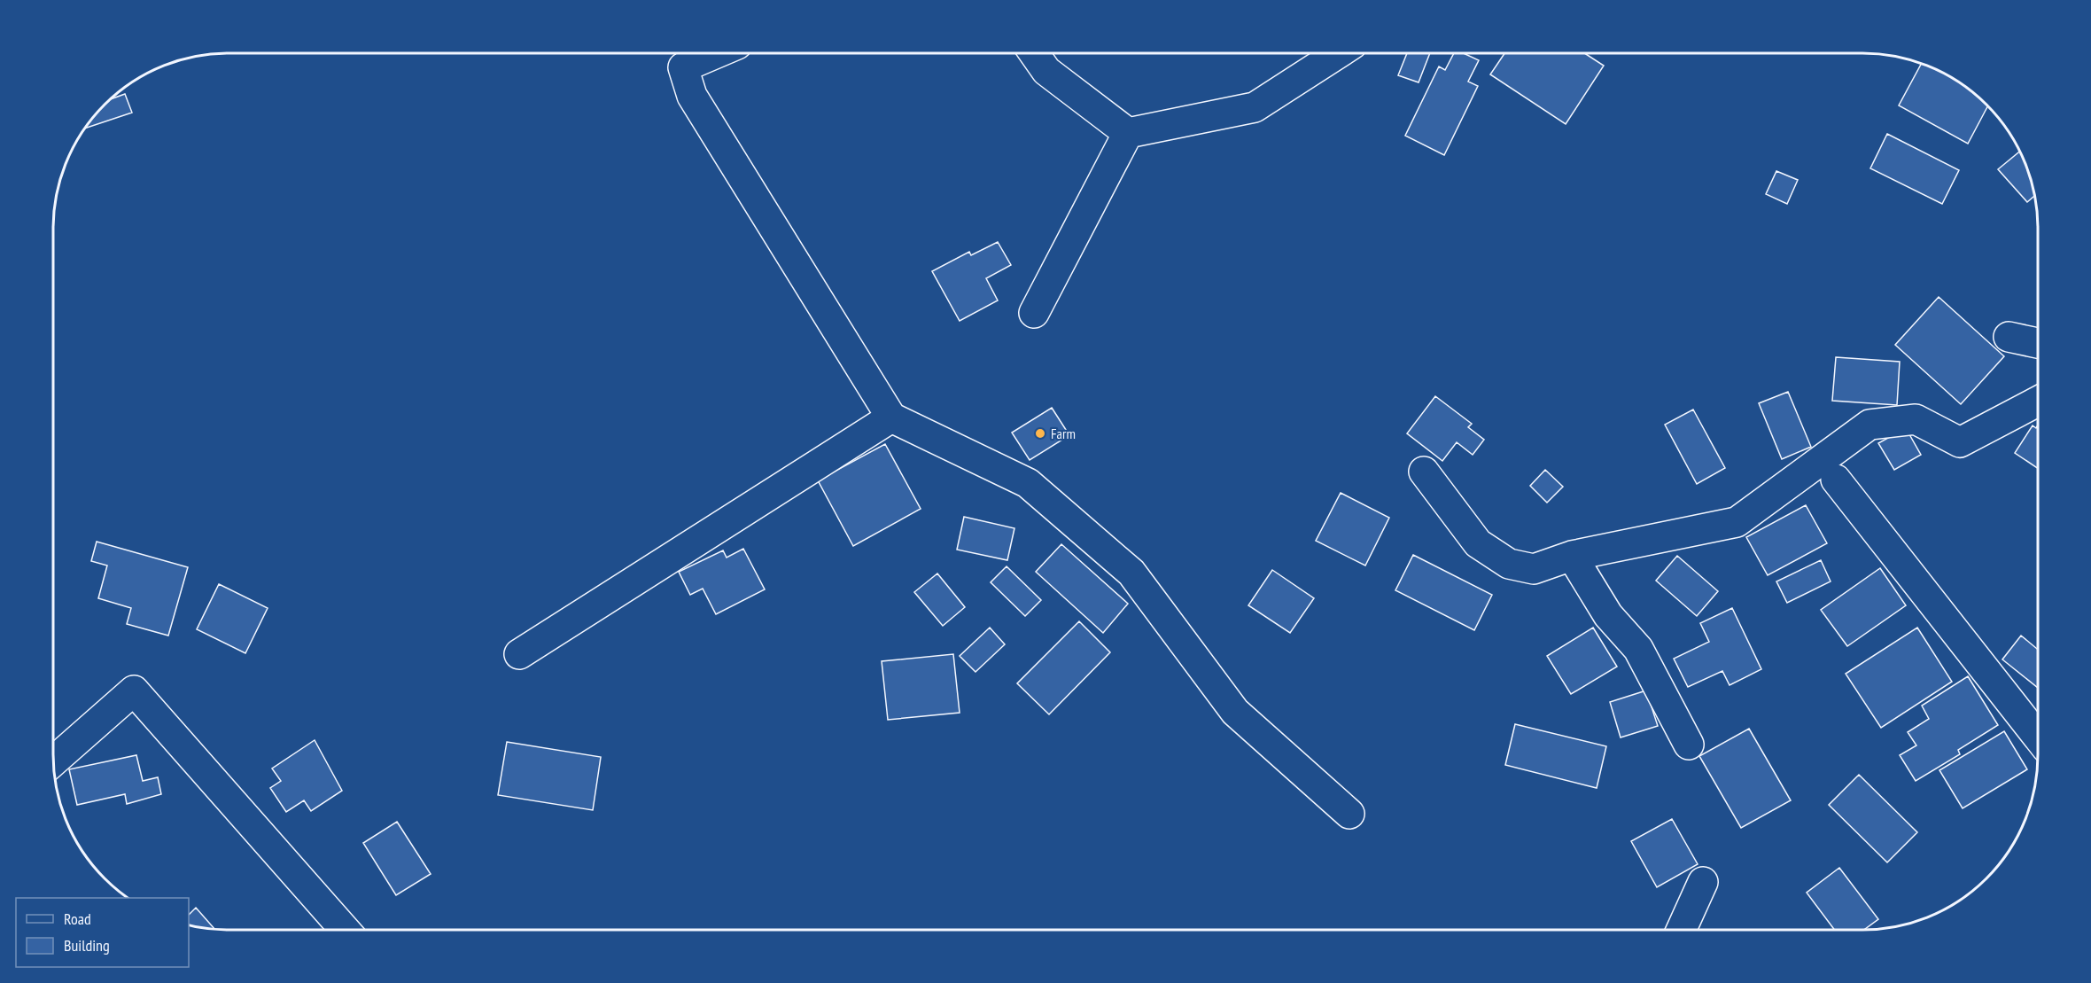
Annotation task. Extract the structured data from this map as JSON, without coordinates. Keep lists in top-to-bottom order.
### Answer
{
  "places": ["Farm"],
  "legend": ["Road", "Building"]
}
